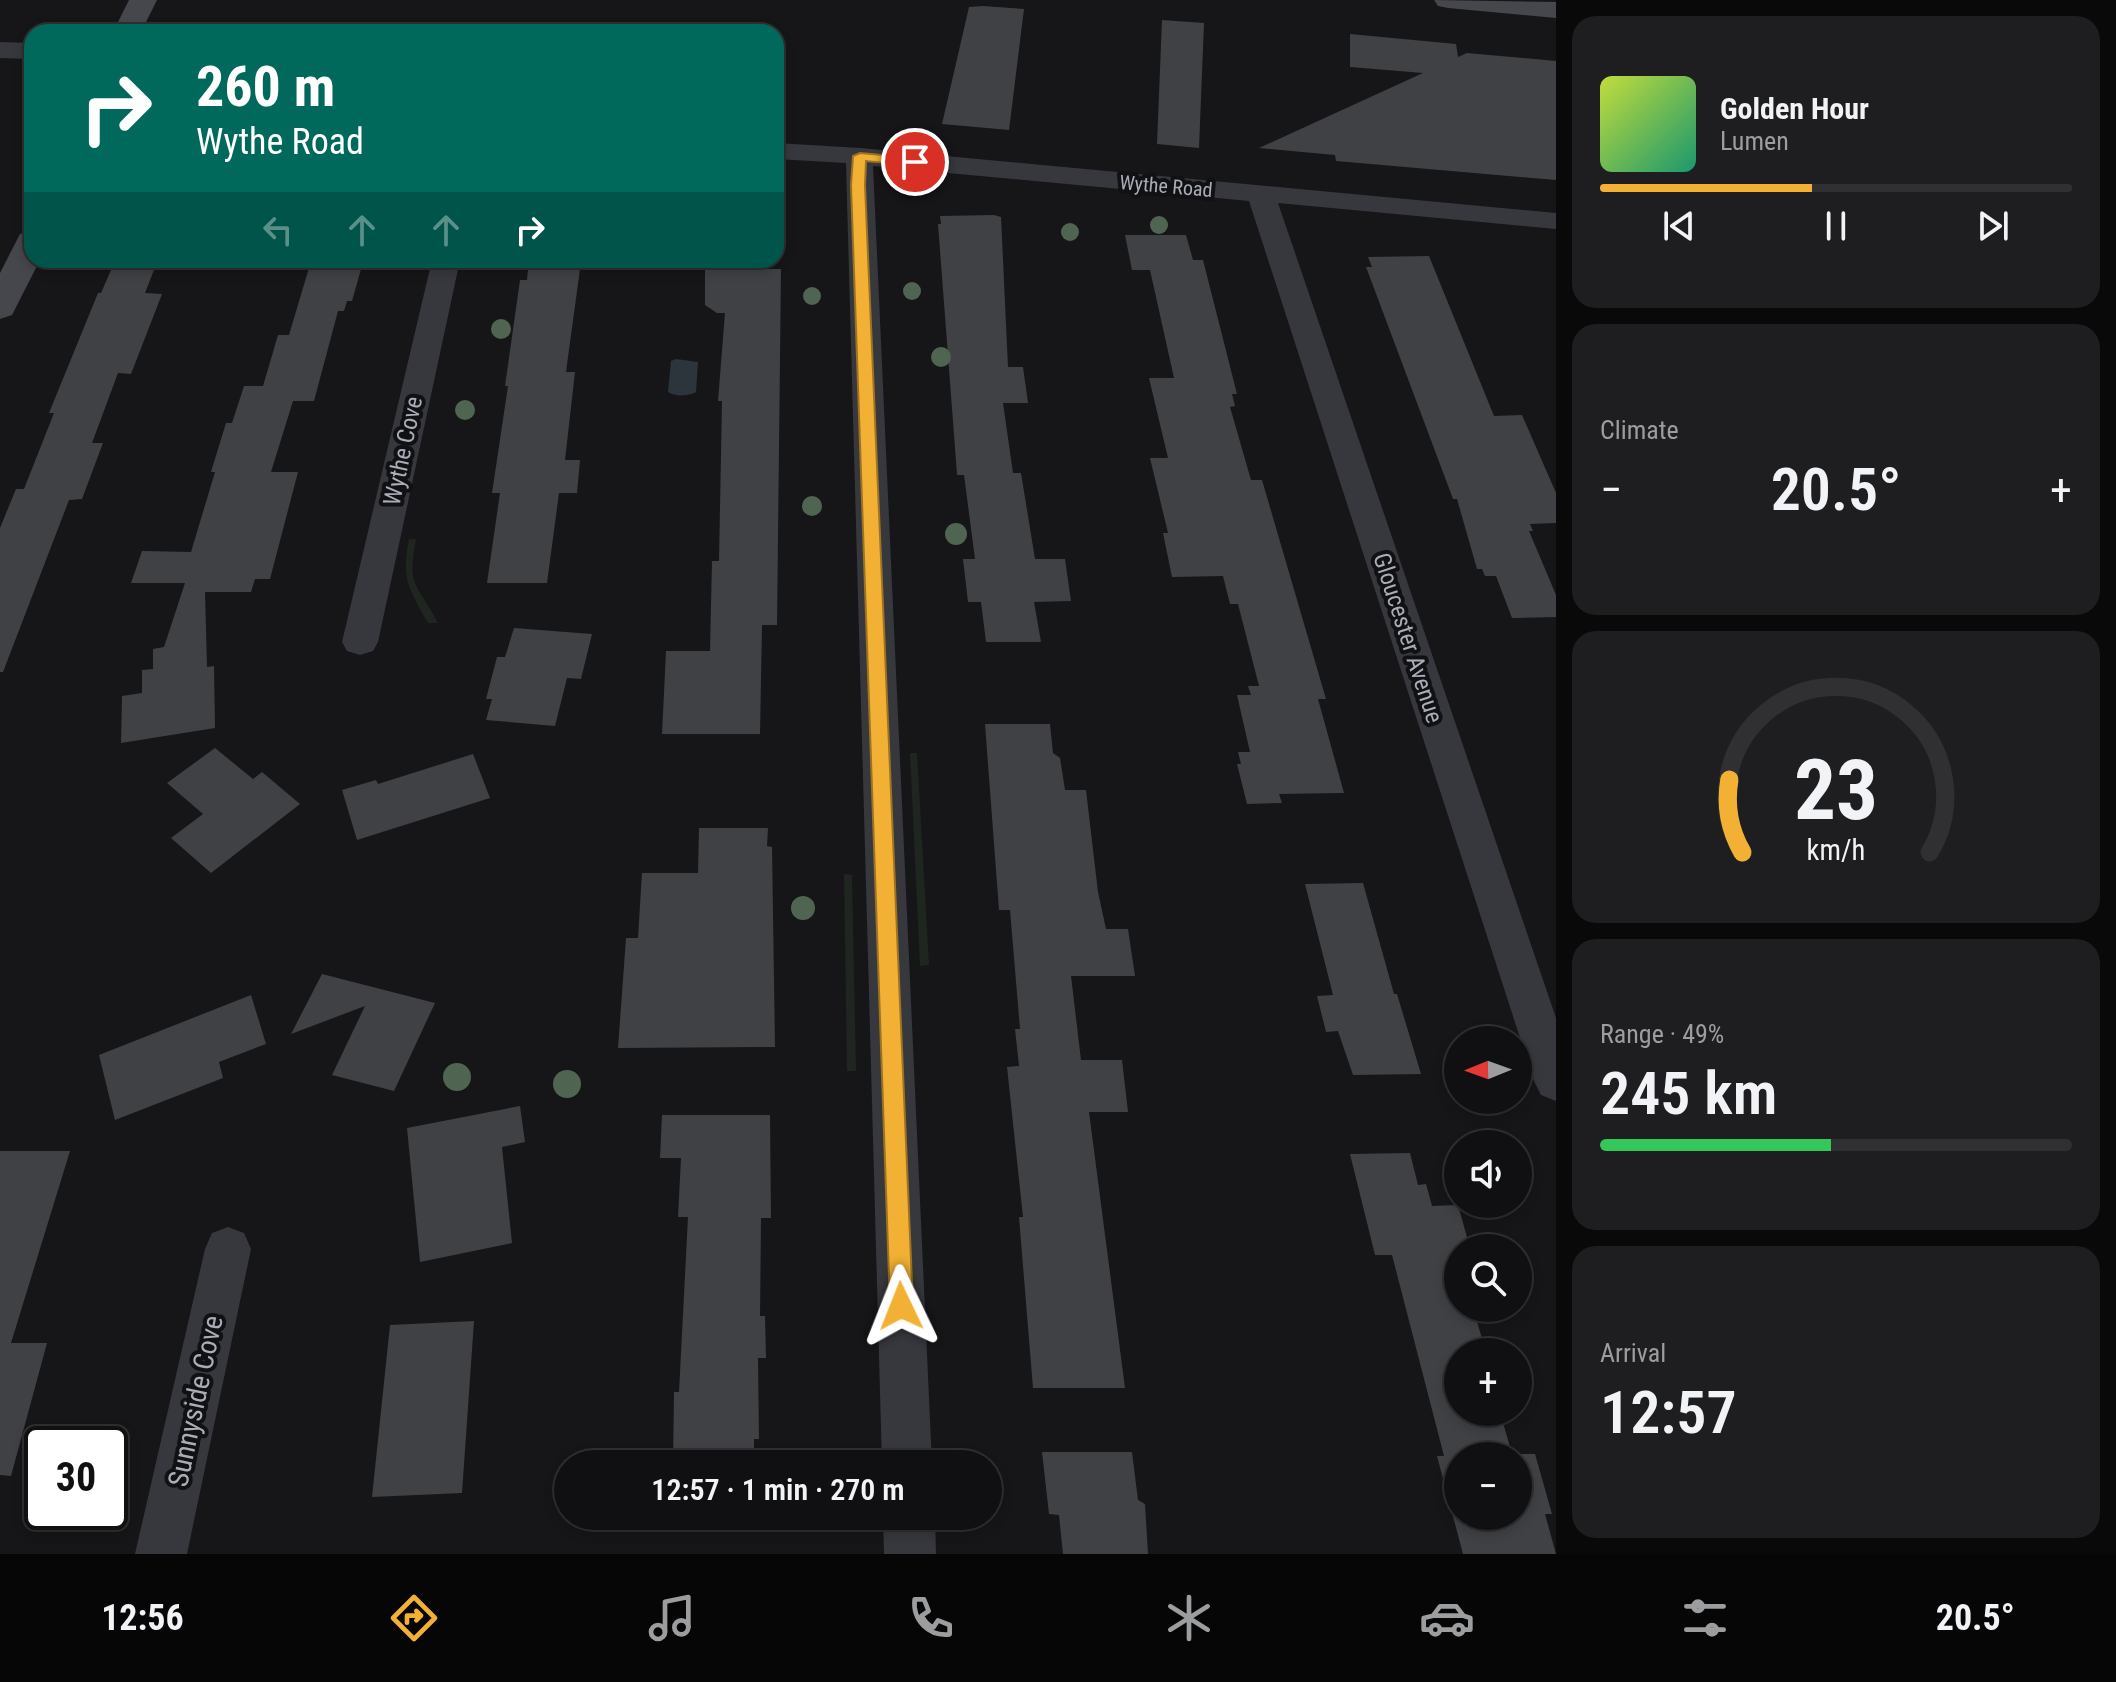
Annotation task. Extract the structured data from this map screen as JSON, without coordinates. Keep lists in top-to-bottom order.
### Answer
{
  "streets": {
    "street": [
      "Wythe Road",
      "Wythe Cove",
      "Gloucester Avenue",
      "Sunnyside Cove"
    ]
  },
  "crossings": [
    ["Wythe Road", "Gloucester Avenue"]
  ],
  "north": "left",
  "page": {
    "turn": ["260 m", "Wythe Road"],
    "song": ["Golden Hour", "Lumen"],
    "tile": [
      "Climate",
      ["Range · 49%", "245 km"],
      ["Arrival", "12:57"]
    ],
    "heat": ["−", "20.5°", "+"],
    "map_buttons": ["+", "−"],
    "limit": "30",
    "trip": "12:57 · 1 min · 270 m",
    "tabs": ["12:56", "20.5°"],
    "gauge": ["23", "km/h"]
  }
}
